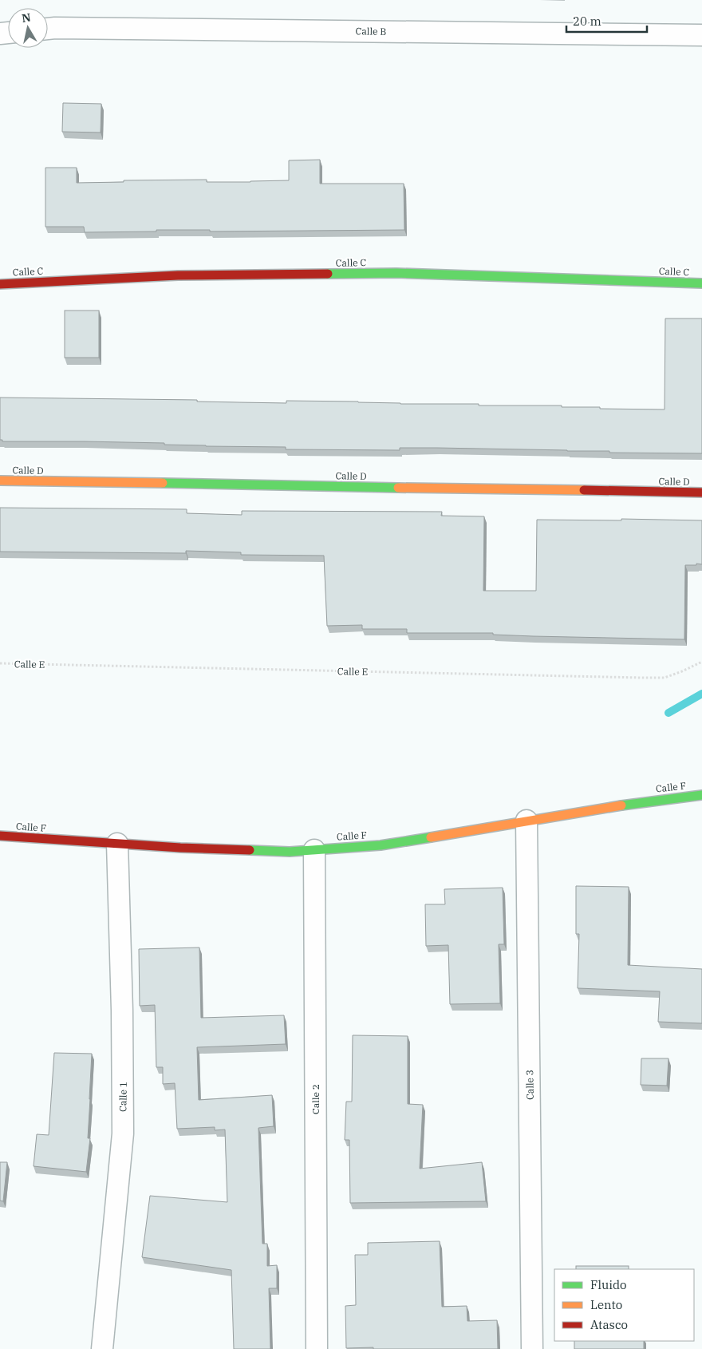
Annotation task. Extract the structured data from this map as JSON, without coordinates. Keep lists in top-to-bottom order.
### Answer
{
  "streets": {
    "street": [
      "Calle B",
      "Calle C",
      "Calle D",
      "Calle F",
      "Calle 3",
      "Calle 1",
      "Calle 2"
    ],
    "path": ["Calle E"]
  },
  "crossings": [
    ["Calle F", "Calle 3"],
    ["Calle F", "Calle 1"],
    ["Calle F", "Calle 2"]
  ],
  "legend": ["Fluido", "Lento", "Atasco"],
  "scale_bar": "20 m",
  "north": "top"
}
